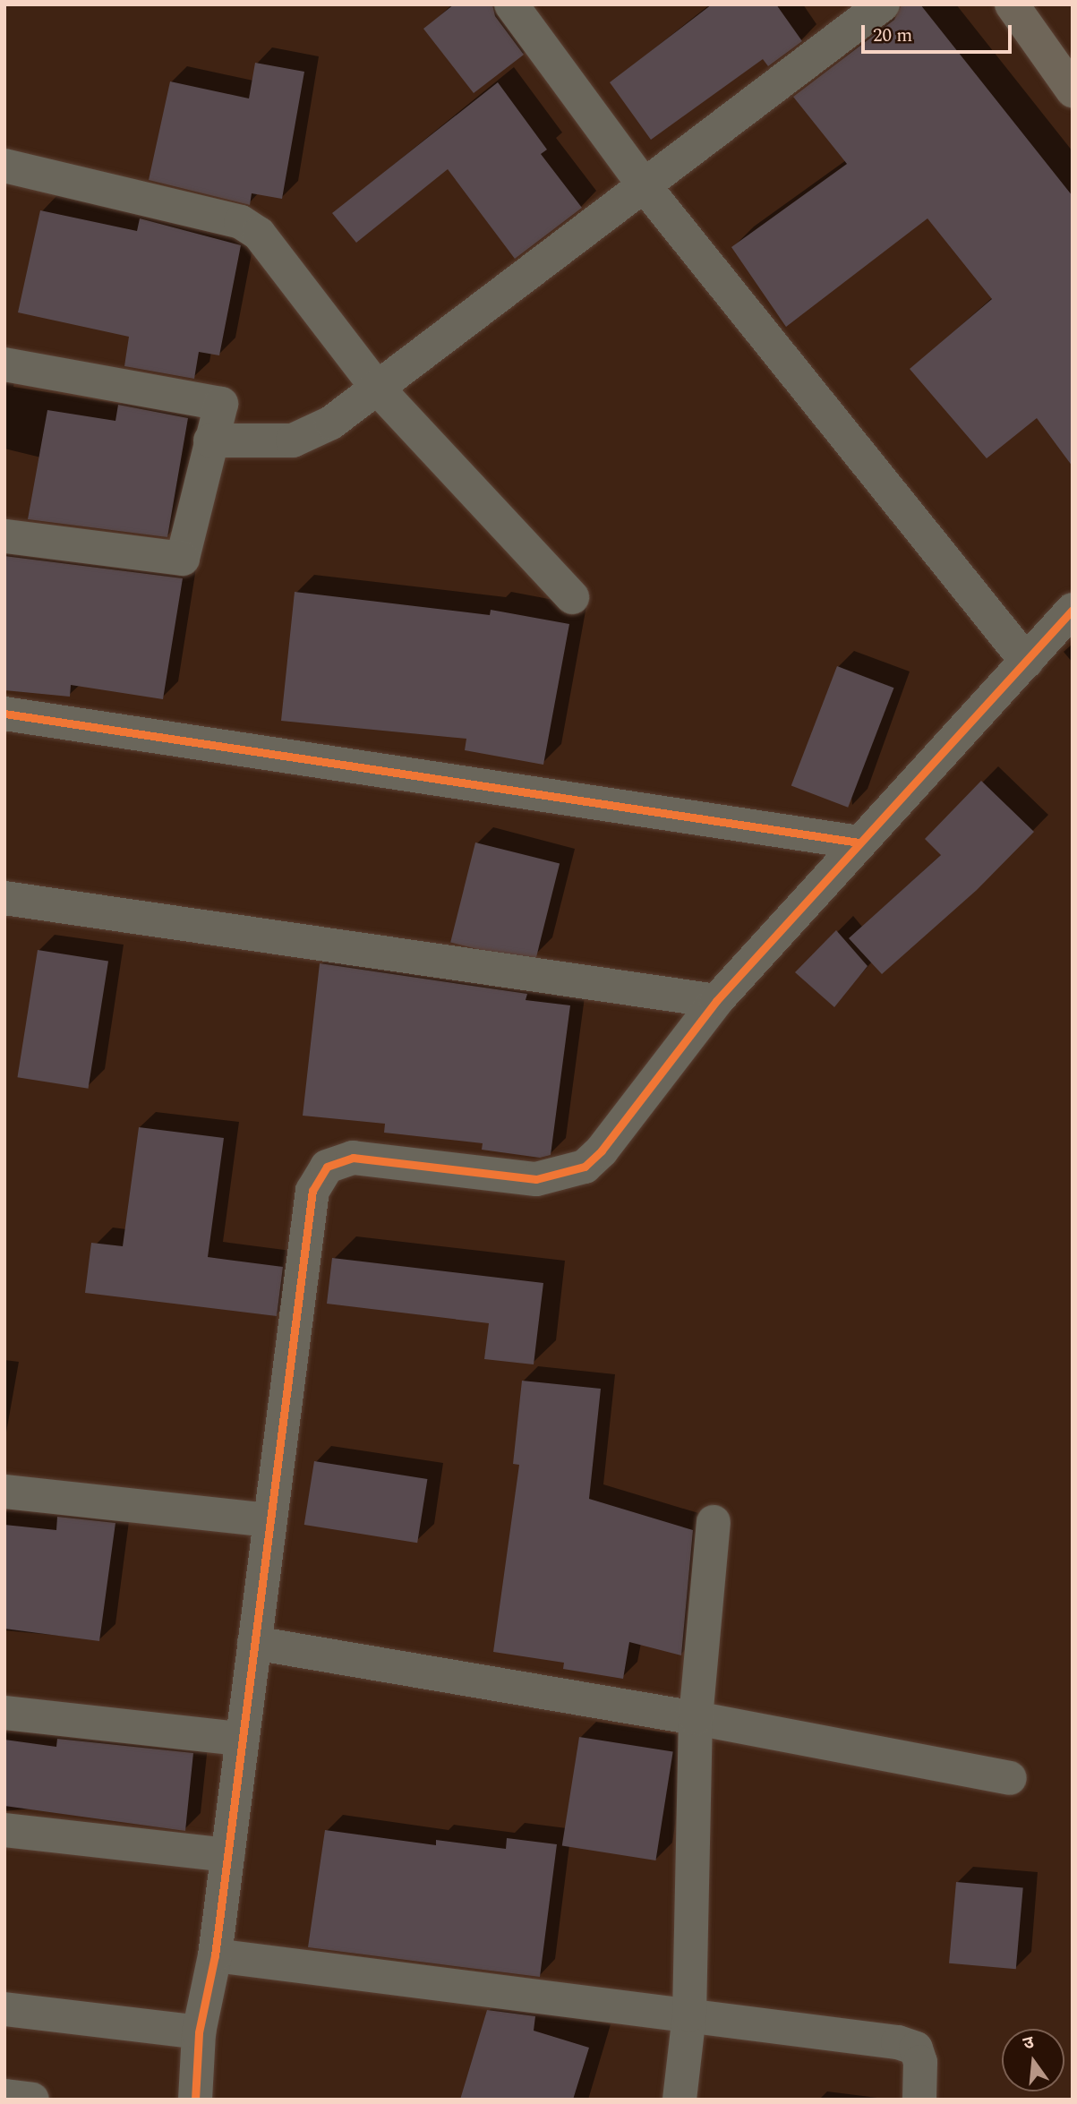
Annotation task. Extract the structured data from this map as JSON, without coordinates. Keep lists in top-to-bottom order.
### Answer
{
  "scale_bar": "20 m",
  "north": "top"
}
